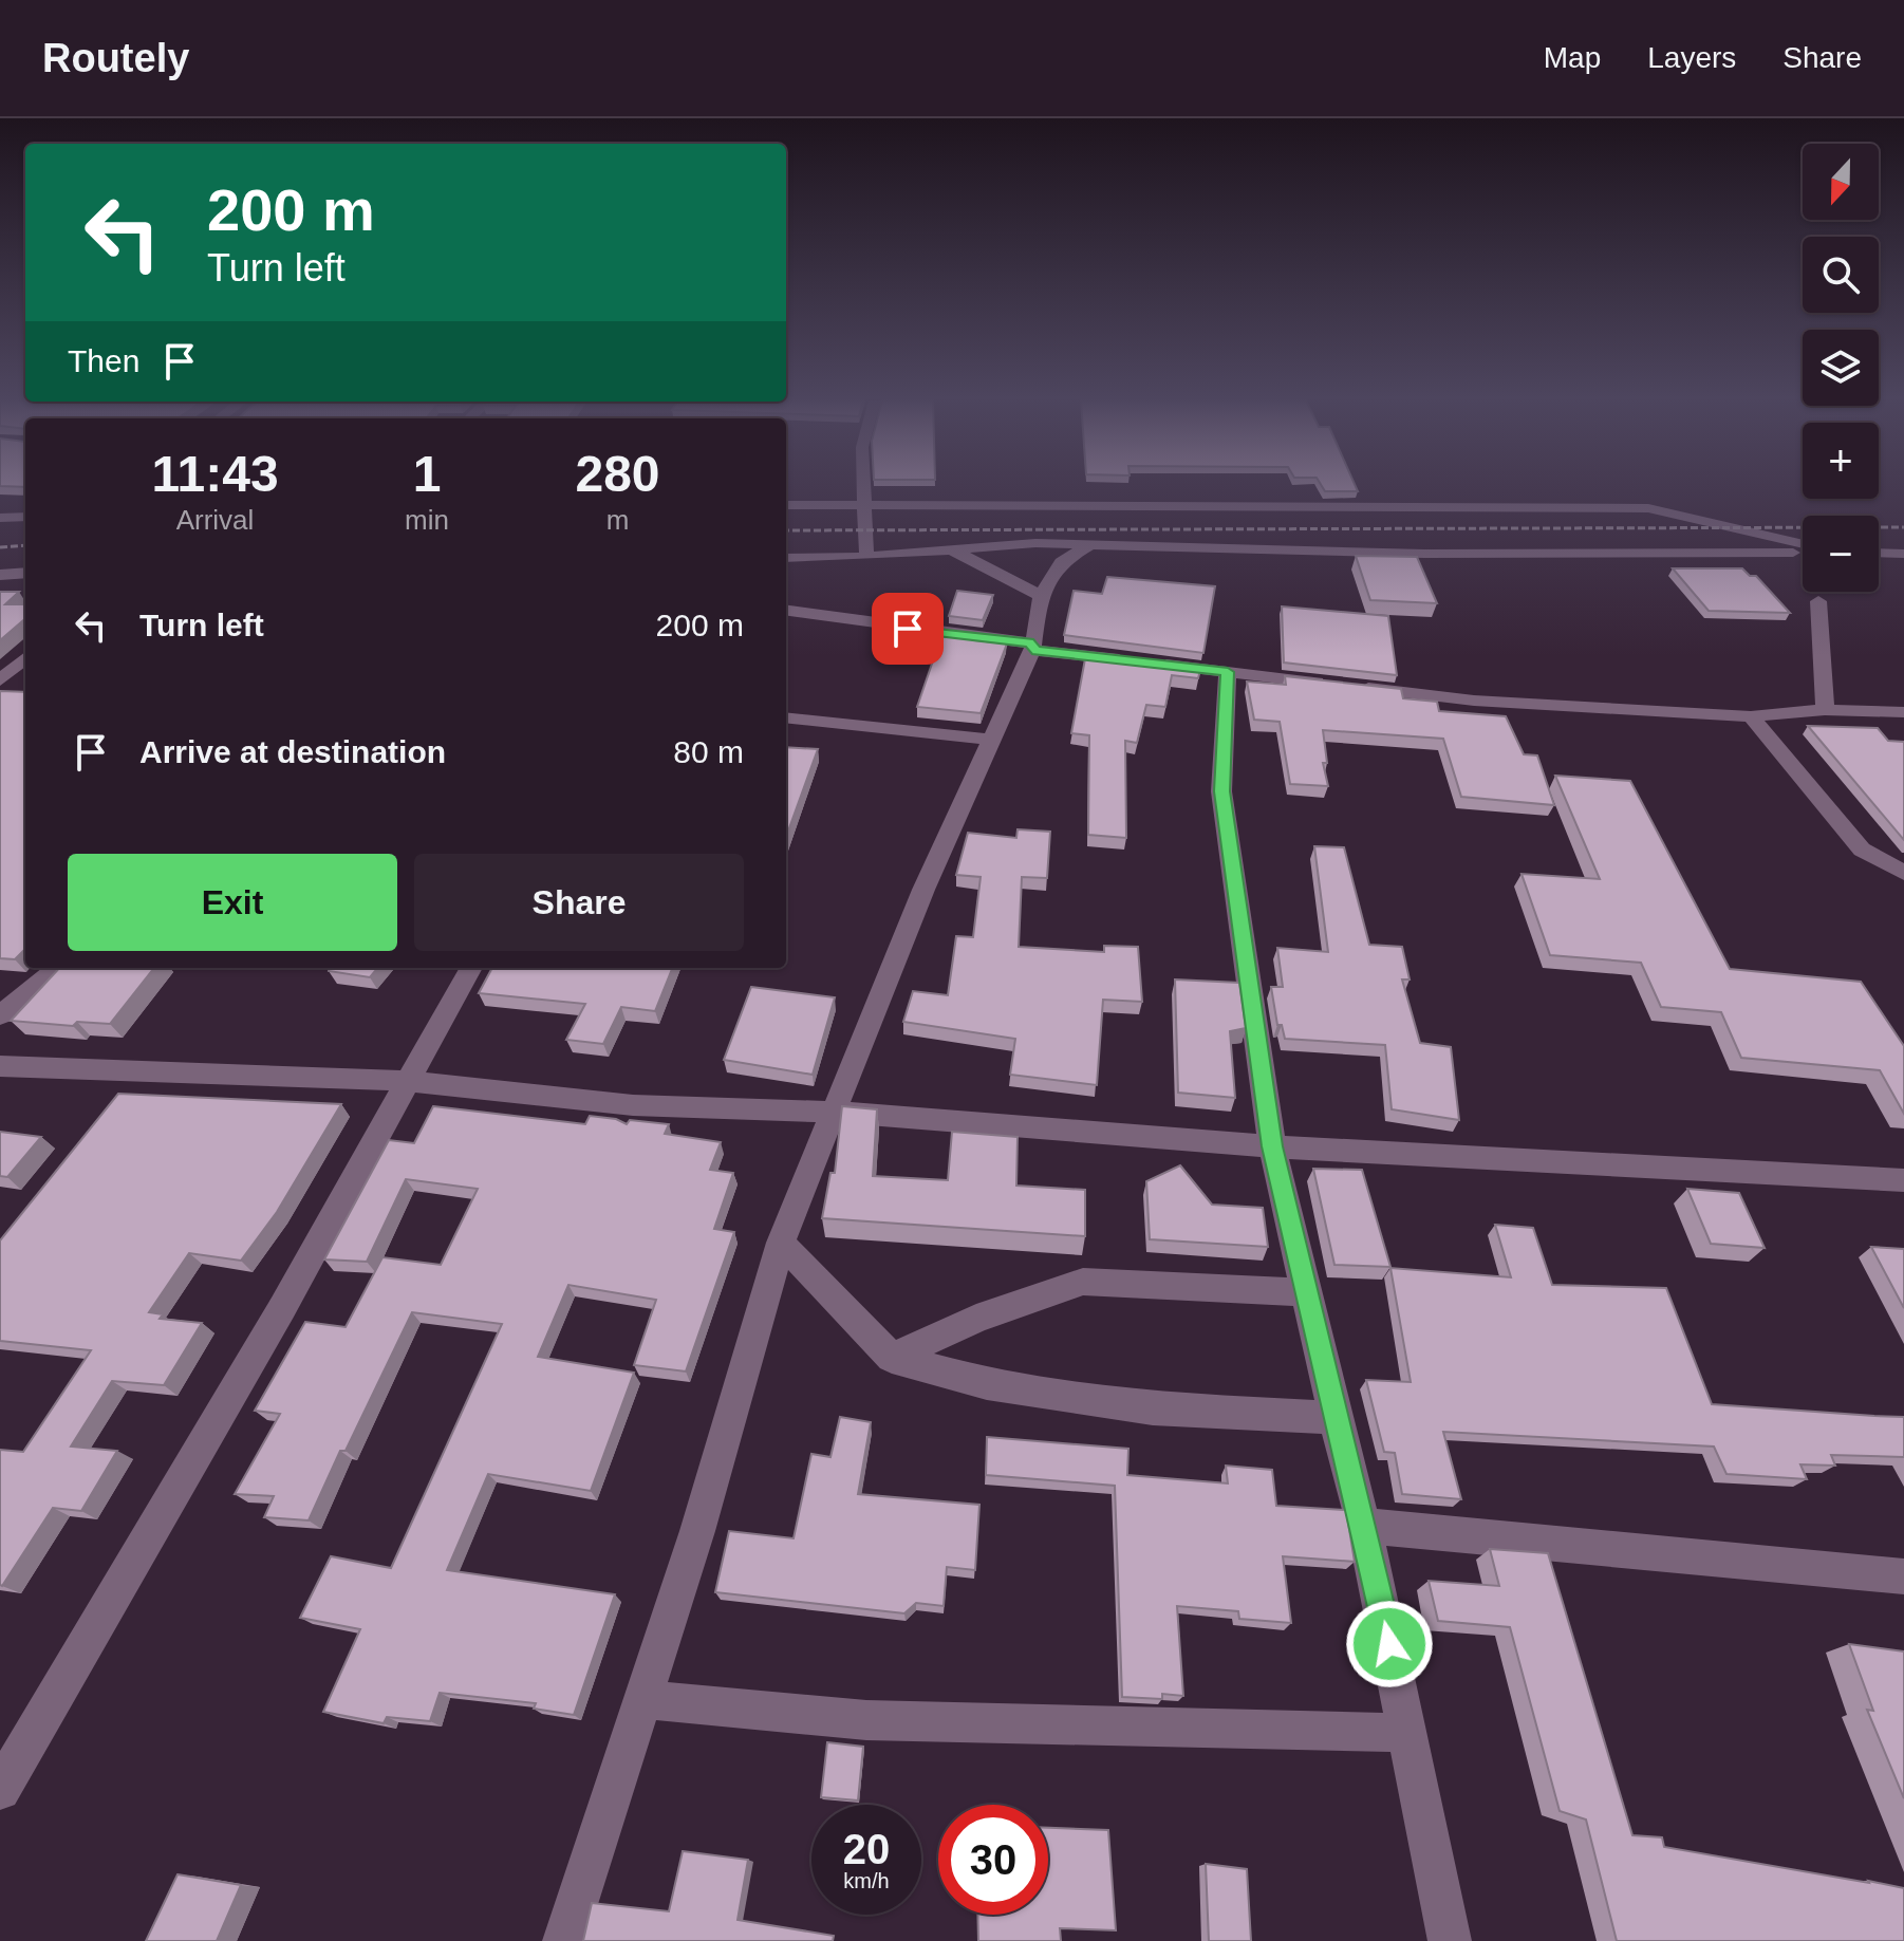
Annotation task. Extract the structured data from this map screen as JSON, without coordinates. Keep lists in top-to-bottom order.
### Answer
{
  "north": "bottom",
  "page": {
    "header": "Routely",
    "nav": ["Map", "Layers", "Share"],
    "map_buttons": ["+", "−"],
    "turn": ["200 m", "Turn left"],
    "then": "Then",
    "eta": [
      "11:43",
      "Arrival",
      "1",
      "min",
      "280",
      "m"
    ],
    "list": [
      {
        "name": "Turn left",
        "value": "200 m"
      },
      {
        "name": "Arrive at destination",
        "value": "80 m"
      }
    ],
    "buttons": ["Exit", "Share"],
    "speed": "20 km/h",
    "limit": "30"
  }
}
